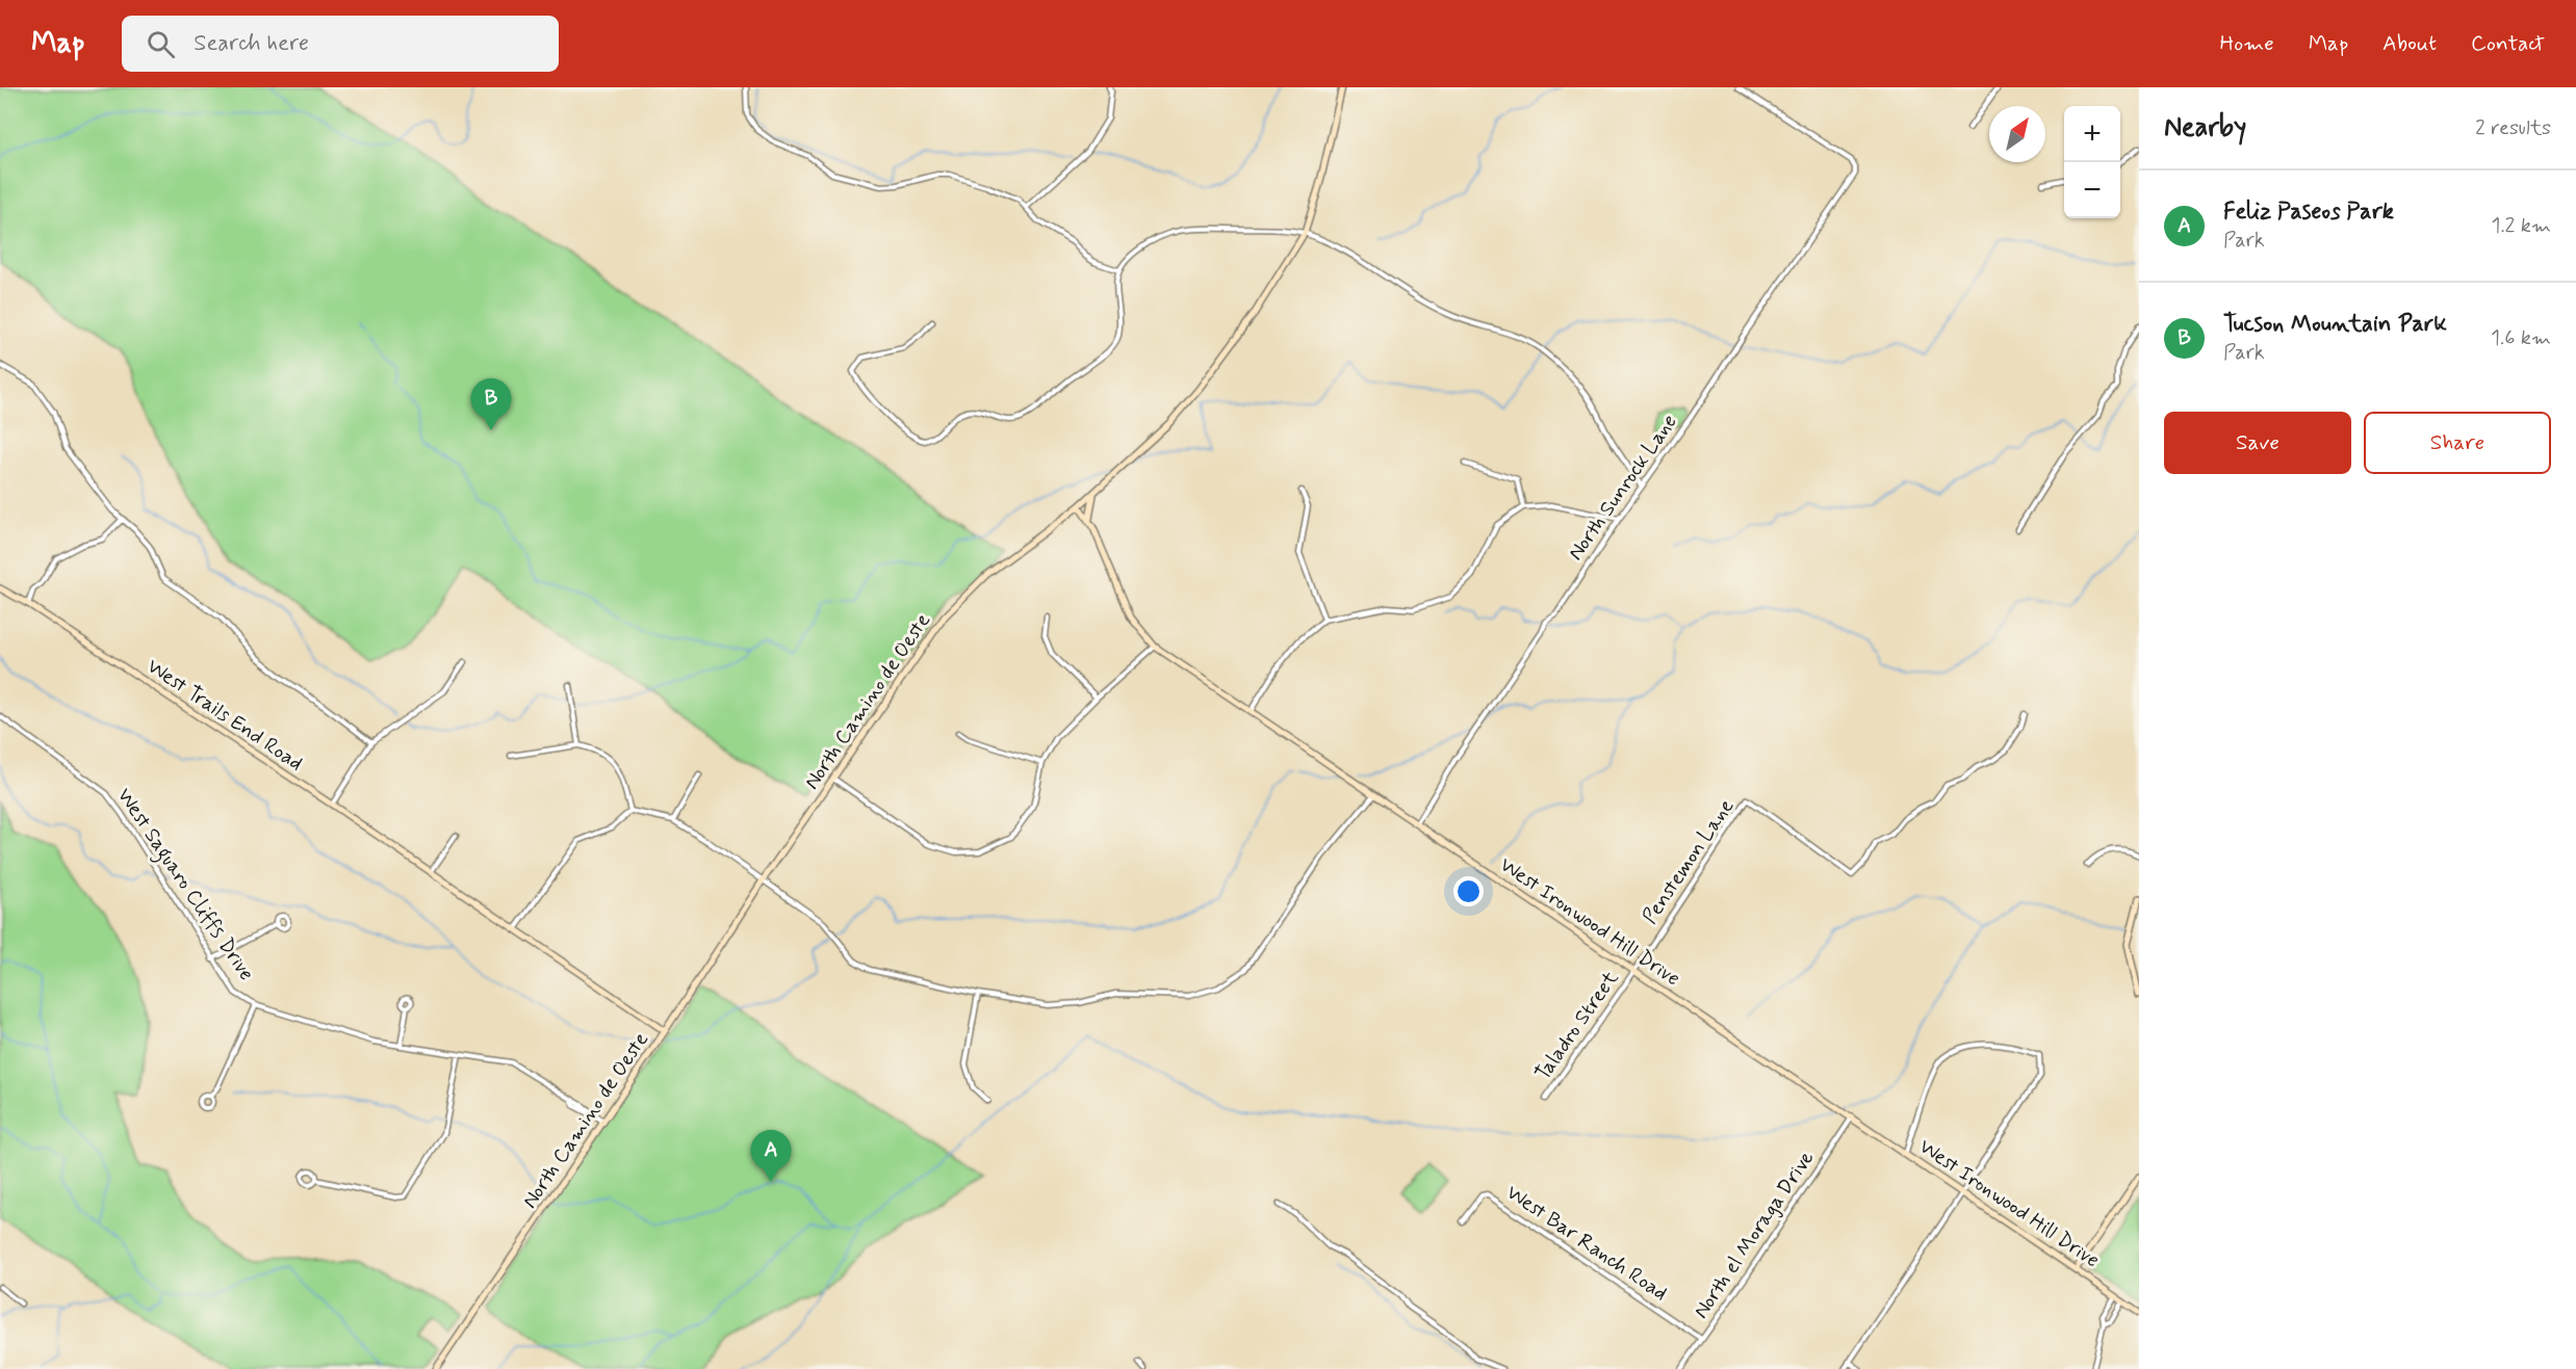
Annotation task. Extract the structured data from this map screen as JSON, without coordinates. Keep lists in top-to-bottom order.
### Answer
{
  "streets": {
    "street": [
      "North Sunrock Lane",
      "North Camino de Oeste",
      "West Trails End Road",
      "Penstemon Lane",
      "West Saguaro Cliffs Drive",
      "West Ironwood Hill Drive",
      "Taladro Street",
      "North el Moraga Drive",
      "West Bar Ranch Road"
    ]
  },
  "crossings": [
    ["North Sunrock Lane", "West Ironwood Hill Drive"],
    ["North Camino de Oeste", "West Trails End Road"],
    ["North Camino de Oeste", "West Saguaro Cliffs Drive"],
    ["North Camino de Oeste", "West Ironwood Hill Drive"],
    ["Penstemon Lane", "West Ironwood Hill Drive"],
    ["Penstemon Lane", "Taladro Street"],
    ["West Ironwood Hill Drive", "Taladro Street"],
    ["West Ironwood Hill Drive", "North el Moraga Drive"],
    ["North el Moraga Drive", "West Bar Ranch Road"]
  ],
  "north": "top right",
  "page": {
    "header": "Map",
    "search": "Search here",
    "nav": [
      "Home",
      "Map",
      "About",
      "Contact"
    ],
    "heading": ["Nearby", "2 results"],
    "map_buttons": ["+", "−"],
    "list": [
      {
        "mark": "A",
        "name": "Feliz Paseos Park",
        "note": "Park",
        "value": "1.2 km"
      },
      {
        "mark": "B",
        "name": "Tucson Mountain Park",
        "note": "Park",
        "value": "1.6 km"
      }
    ],
    "pins": ["B", "A"],
    "buttons": ["Save", "Share"]
  }
}
